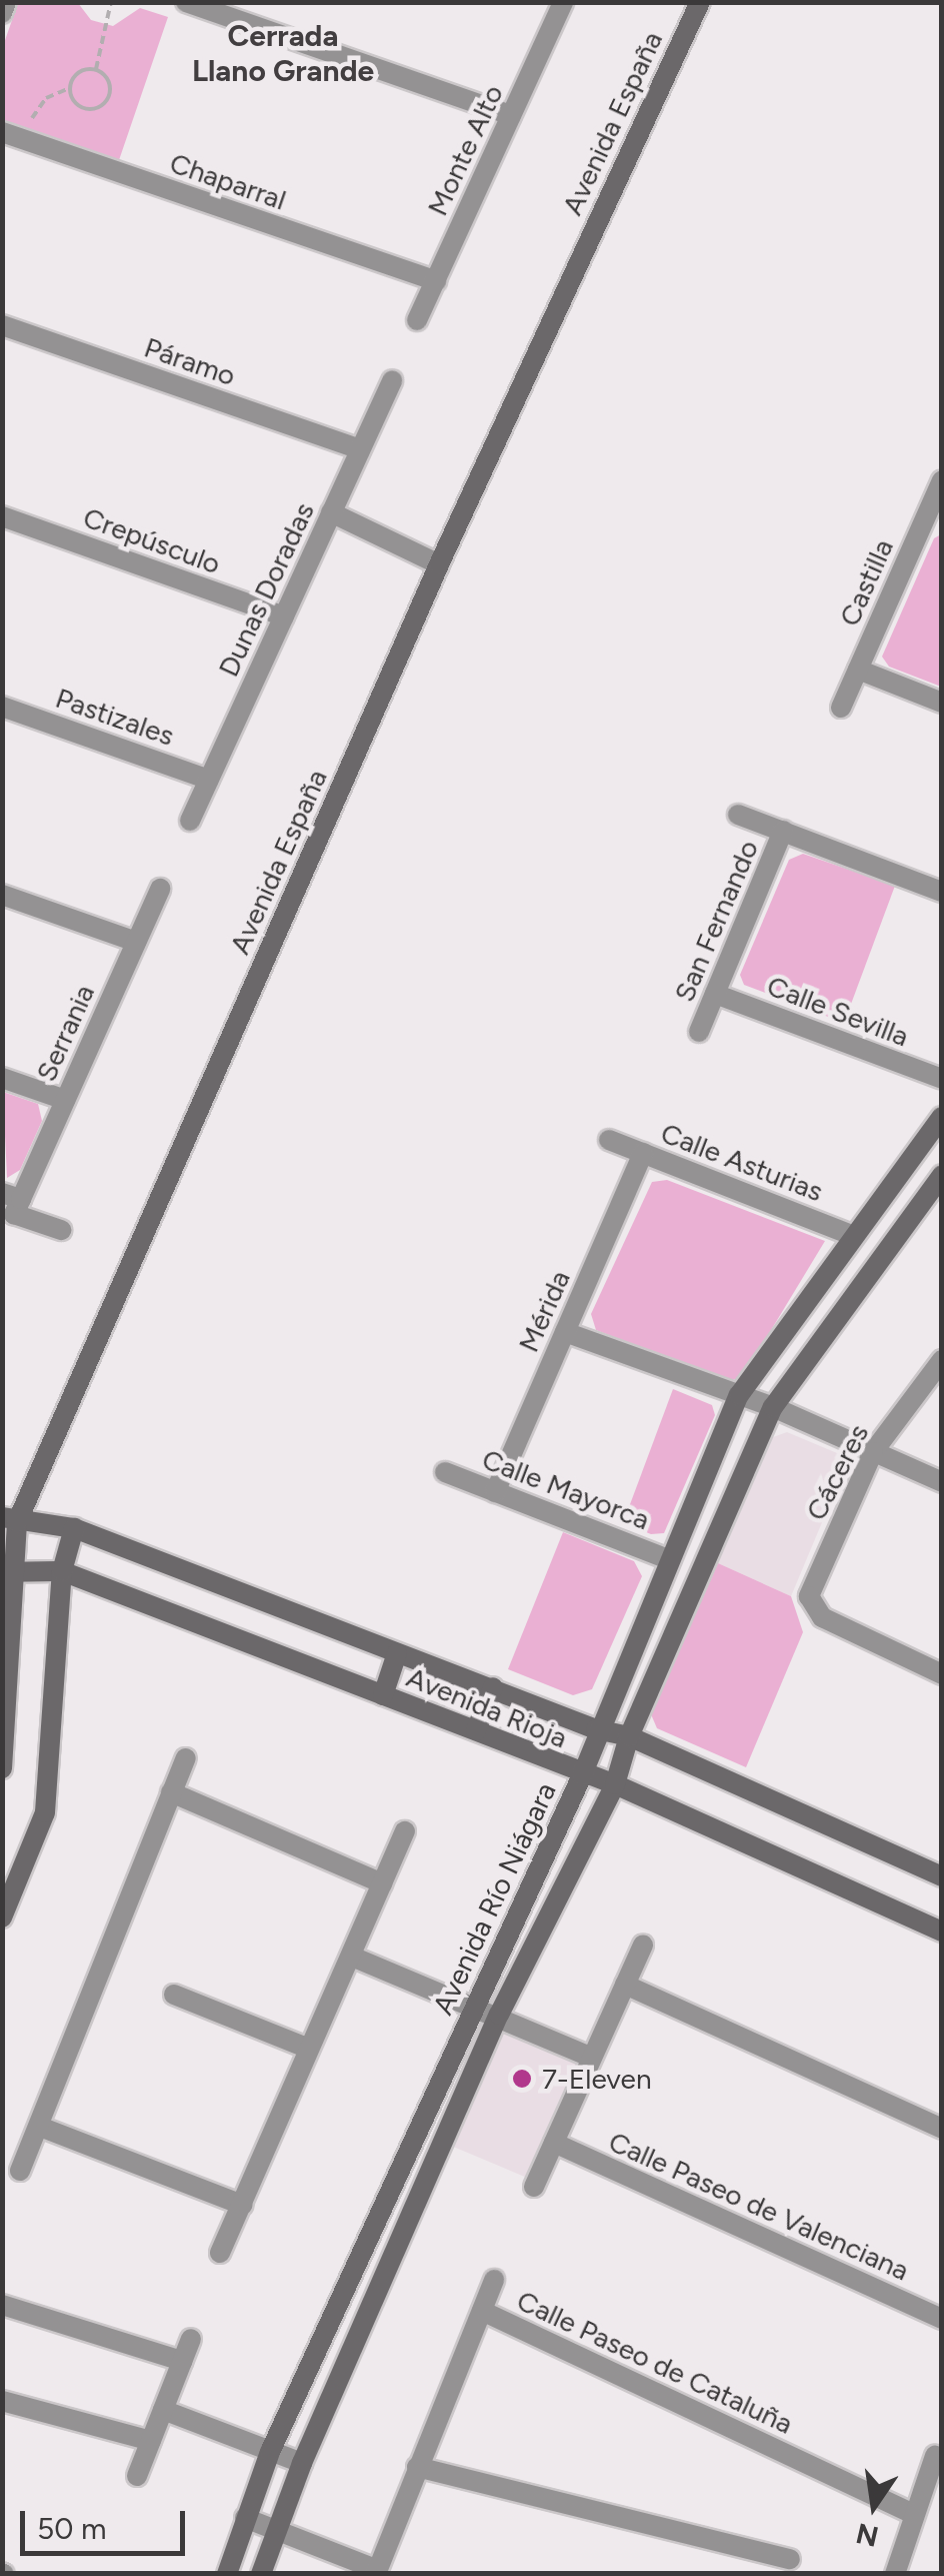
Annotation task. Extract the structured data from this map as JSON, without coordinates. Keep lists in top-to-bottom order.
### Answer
{
  "streets": {
    "main road": ["Avenida España", "Avenida Rioja", "Avenida Río Niágara"],
    "street": [
      "Monte Alto",
      "Chaparral",
      "Páramo",
      "Crepúsculo",
      "Castilla",
      "Dunas Doradas",
      "Pastizales",
      "San Fernando",
      "Calle Sevilla",
      "Serrania",
      "Calle Asturias",
      "Mérida",
      "Cáceres",
      "Calle Mayorca",
      "Calle Paseo de Valenciana",
      "Calle Paseo de Cataluña"
    ]
  },
  "crossings": [
    ["Avenida España", "Avenida Rioja"],
    ["Monte Alto", "Chaparral"],
    ["Páramo", "Dunas Doradas"],
    ["Crepúsculo", "Dunas Doradas"],
    ["Dunas Doradas", "Pastizales"],
    ["San Fernando", "Calle Sevilla"],
    ["Calle Asturias", "Mérida"],
    ["Calle Asturias", "Avenida Río Niágara"],
    ["Mérida", "Calle Mayorca"],
    ["Calle Mayorca", "Avenida Río Niágara"],
    ["Avenida Rioja", "Avenida Río Niágara"],
    ["Avenida Río Niágara", "Calle Paseo de Cataluña"]
  ],
  "districts": ["Cerrada Llano Grande"],
  "places": ["7-Eleven"],
  "scale_bar": "50 m",
  "north": "bottom"
}
